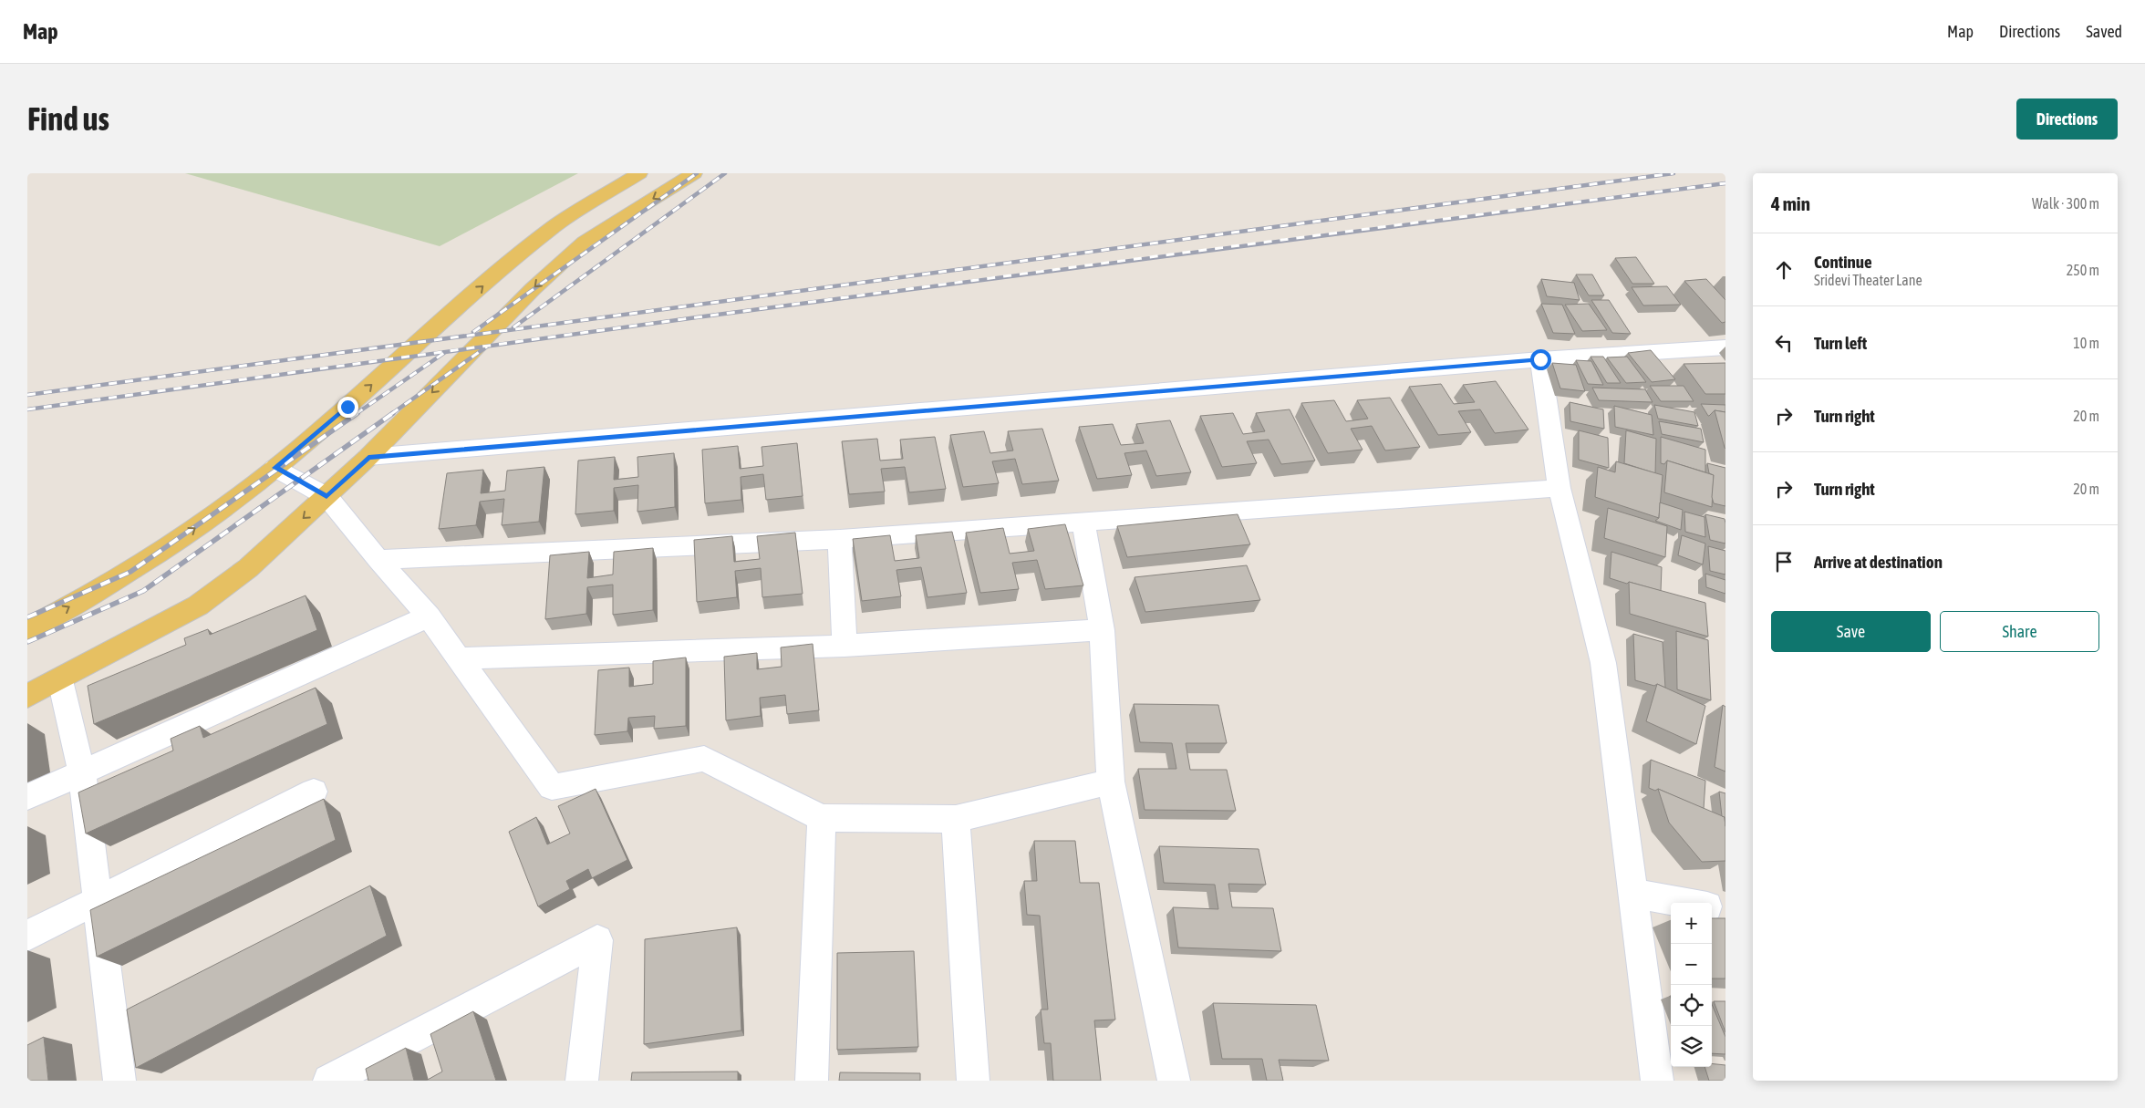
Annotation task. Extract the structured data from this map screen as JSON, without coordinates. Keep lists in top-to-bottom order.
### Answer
{
  "page": {
    "header": "Map",
    "nav": ["Map", "Directions", "Saved"],
    "buttons": [
      "Directions",
      ["Save", "Share"]
    ],
    "title": "Find us",
    "heading": ["4 min", "Walk · 300 m"],
    "list": [
      ["Continue", "Sridevi Theater Lane", "250 m"],
      ["Turn left", "10 m"],
      ["Turn right", "20 m"],
      ["Turn right", "20 m"],
      "Arrive at destination"
    ],
    "map_buttons": ["+", "−"]
  }
}
